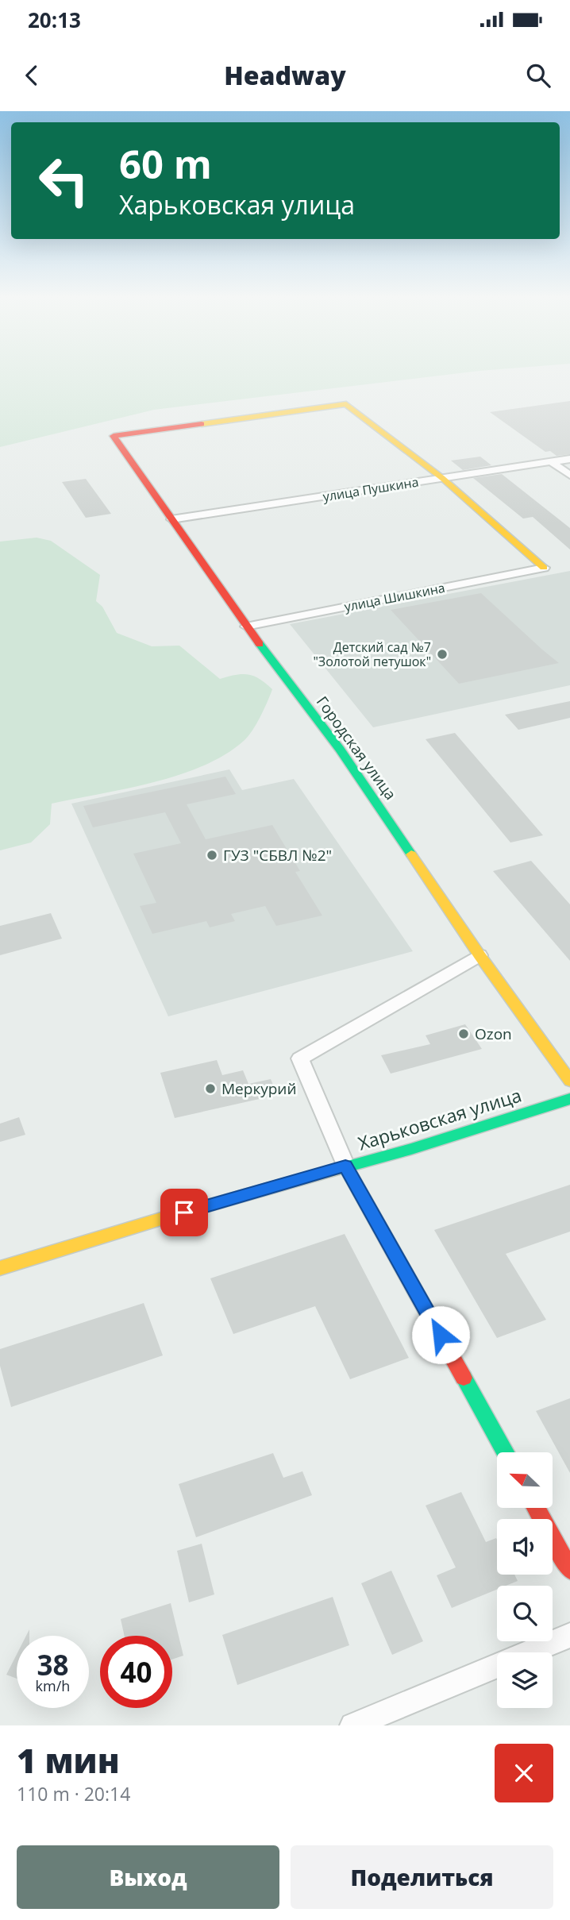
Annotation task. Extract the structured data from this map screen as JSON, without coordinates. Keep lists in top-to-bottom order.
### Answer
{
  "streets": {
    "main road": ["Городская улица", "Харьковская улица"],
    "street": ["улица Пушкина", "улица Шишкина"]
  },
  "crossings": [
    ["улица Пушкина", "Городская улица"],
    ["улица Шишкина", "Городская улица"]
  ],
  "places": [
    "Детский сад №7 \"Золотой петушок\"",
    "ГУЗ \"СБВЛ №2\"",
    "Ozon",
    "Меркурий"
  ],
  "north": "top left",
  "page": {
    "status": "20:13",
    "header": "Headway",
    "turn": ["60 m", "Харьковская улица"],
    "speed": "38 km/h",
    "limit": "40",
    "heading": ["1 мин", "110 m · 20:14"],
    "buttons": ["Выход", "Поделиться"]
  }
}
